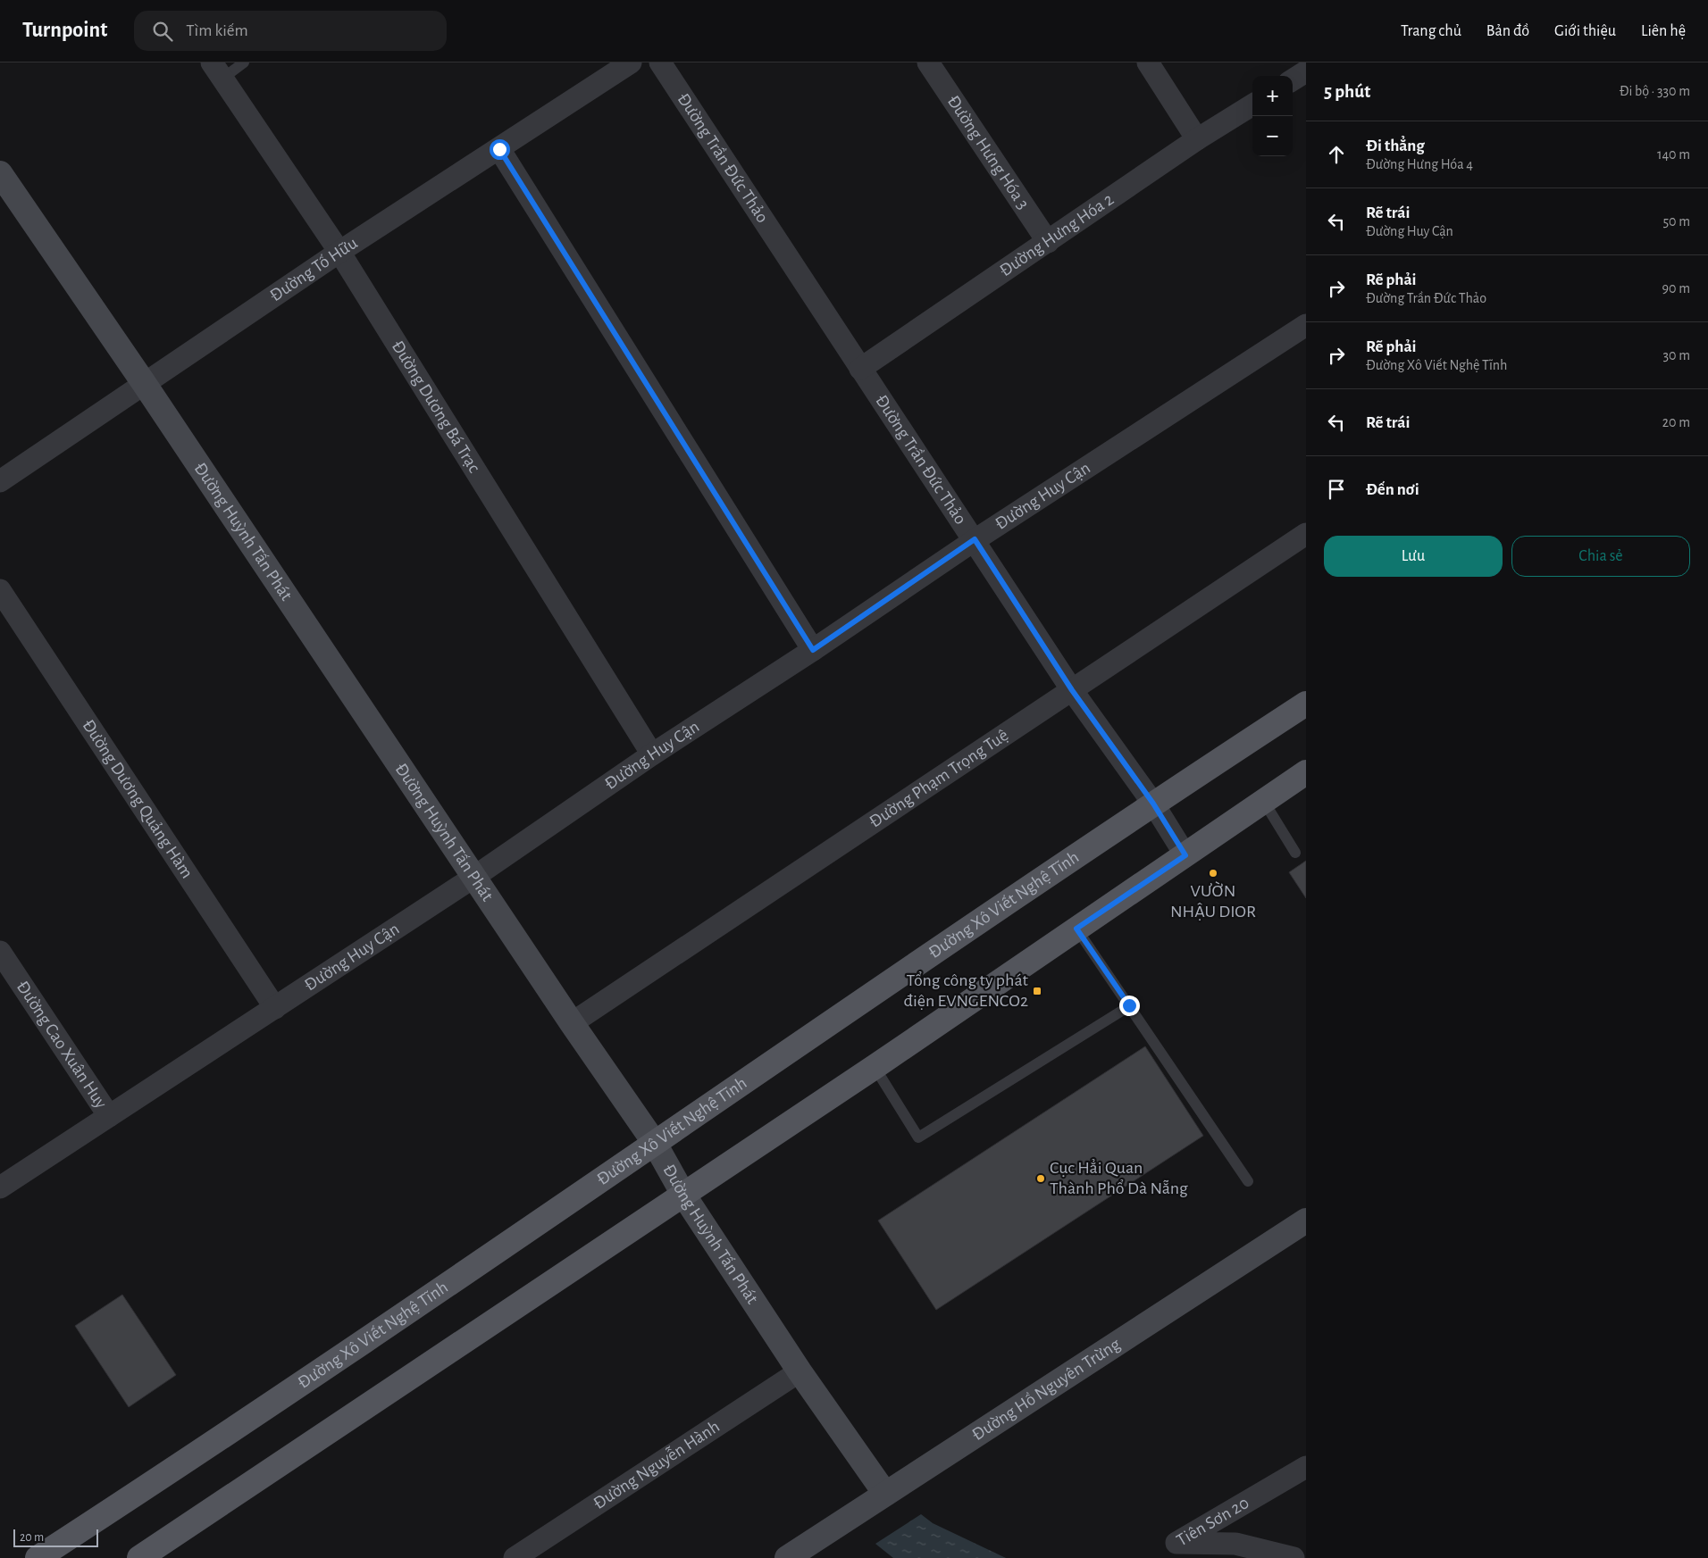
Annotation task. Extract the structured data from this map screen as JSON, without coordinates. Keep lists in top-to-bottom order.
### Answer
{
  "streets": {
    "main road": ["Đường Xô Viết Nghệ Tĩnh"],
    "street": [
      "Đường Hưng Hóa 3",
      "Đường Trần Đức Thảo",
      "Đường Hưng Hóa 2",
      "Đường Tố Hữu",
      "Đường Dương Bá Trạc",
      "Đường Huy Cận",
      "Đường Huỳnh Tấn Phát",
      "Đường Phạm Trọng Tuệ",
      "Đường Dương Quảng Hàm",
      "Đường Cao Xuân Huy",
      "Đường Hồ Nguyên Trừng",
      "Đường Nguyễn Hành",
      "Tiên Sơn 20"
    ]
  },
  "crossings": [
    ["Đường Hưng Hóa 3", "Đường Hưng Hóa 2"],
    ["Đường Trần Đức Thảo", "Đường Hưng Hóa 2"],
    ["Đường Trần Đức Thảo", "Đường Huy Cận"],
    ["Đường Trần Đức Thảo", "Đường Phạm Trọng Tuệ"],
    ["Đường Trần Đức Thảo", "Đường Xô Viết Nghệ Tĩnh"],
    ["Đường Tố Hữu", "Đường Dương Bá Trạc"],
    ["Đường Tố Hữu", "Đường Huỳnh Tấn Phát"],
    ["Đường Dương Bá Trạc", "Đường Huy Cận"],
    ["Đường Huy Cận", "Đường Huỳnh Tấn Phát"],
    ["Đường Huy Cận", "Đường Dương Quảng Hàm"],
    ["Đường Huy Cận", "Đường Cao Xuân Huy"],
    ["Đường Huỳnh Tấn Phát", "Đường Phạm Trọng Tuệ"],
    ["Đường Huỳnh Tấn Phát", "Đường Xô Viết Nghệ Tĩnh"],
    ["Đường Huỳnh Tấn Phát", "Đường Hồ Nguyên Trừng"],
    ["Đường Huỳnh Tấn Phát", "Đường Nguyễn Hành"]
  ],
  "places": {
    "other": ["VƯỜN NHẬU DIOR", "Cục Hẳi Quan Thành Phổ Dà Nẵng"],
    "transit": ["Tổng công ty phát điện EVNGENCO2"]
  },
  "scale_bar": "20 m",
  "page": {
    "header": "Turnpoint",
    "search": "Tìm kiếm",
    "nav": [
      "Trang chủ",
      "Bản đồ",
      "Giới thiệu",
      "Liên hệ"
    ],
    "heading": ["5 phút", "Đi bộ · 330 m"],
    "map_buttons": ["+", "−"],
    "list": [
      ["Đi thẳng", "Đường Hưng Hóa 4", "140 m"],
      ["Rẽ trái", "Đường Huy Cận", "50 m"],
      ["Rẽ phải", "Đường Trần Đức Thảo", "90 m"],
      ["Rẽ phải", "Đường Xô Viết Nghệ Tĩnh", "30 m"],
      ["Rẽ trái", "20 m"],
      "Đến nơi"
    ],
    "buttons": ["Lưu", "Chia sẻ"],
    "scale": "20 m"
  }
}
